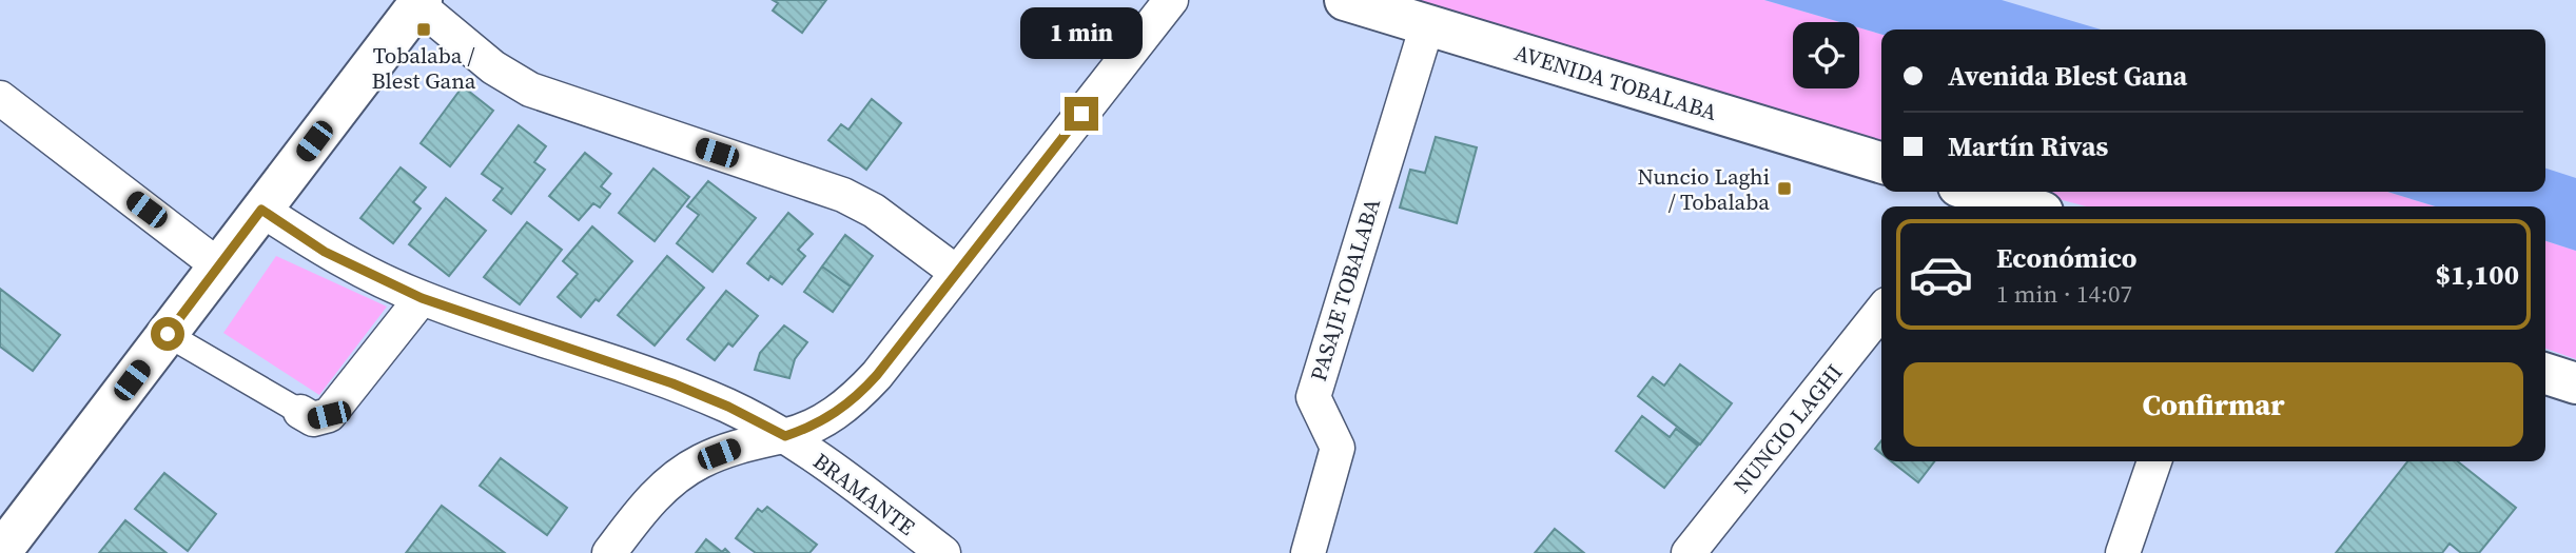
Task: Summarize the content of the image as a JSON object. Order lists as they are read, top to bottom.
{
  "streets": {
    "main road": ["AVENIDA TOBALABA"],
    "street": ["PASAJE TOBALABA", "NUNCIO LAGHI", "BRAMANTE"]
  },
  "crossings": [
    ["AVENIDA TOBALABA", "PASAJE TOBALABA"]
  ],
  "places": {
    "transit": ["Tobalaba / Blest Gana", "Nuncio Laghi / Tobalaba"]
  },
  "page": {
    "bubble": "1 min",
    "banner": ["Avenida Blest Gana", "Martín Rivas"],
    "list": [
      {
        "name": "Económico",
        "note": "1 min · 14:07",
        "value": "$1,100"
      }
    ],
    "buttons": "Confirmar"
  }
}
